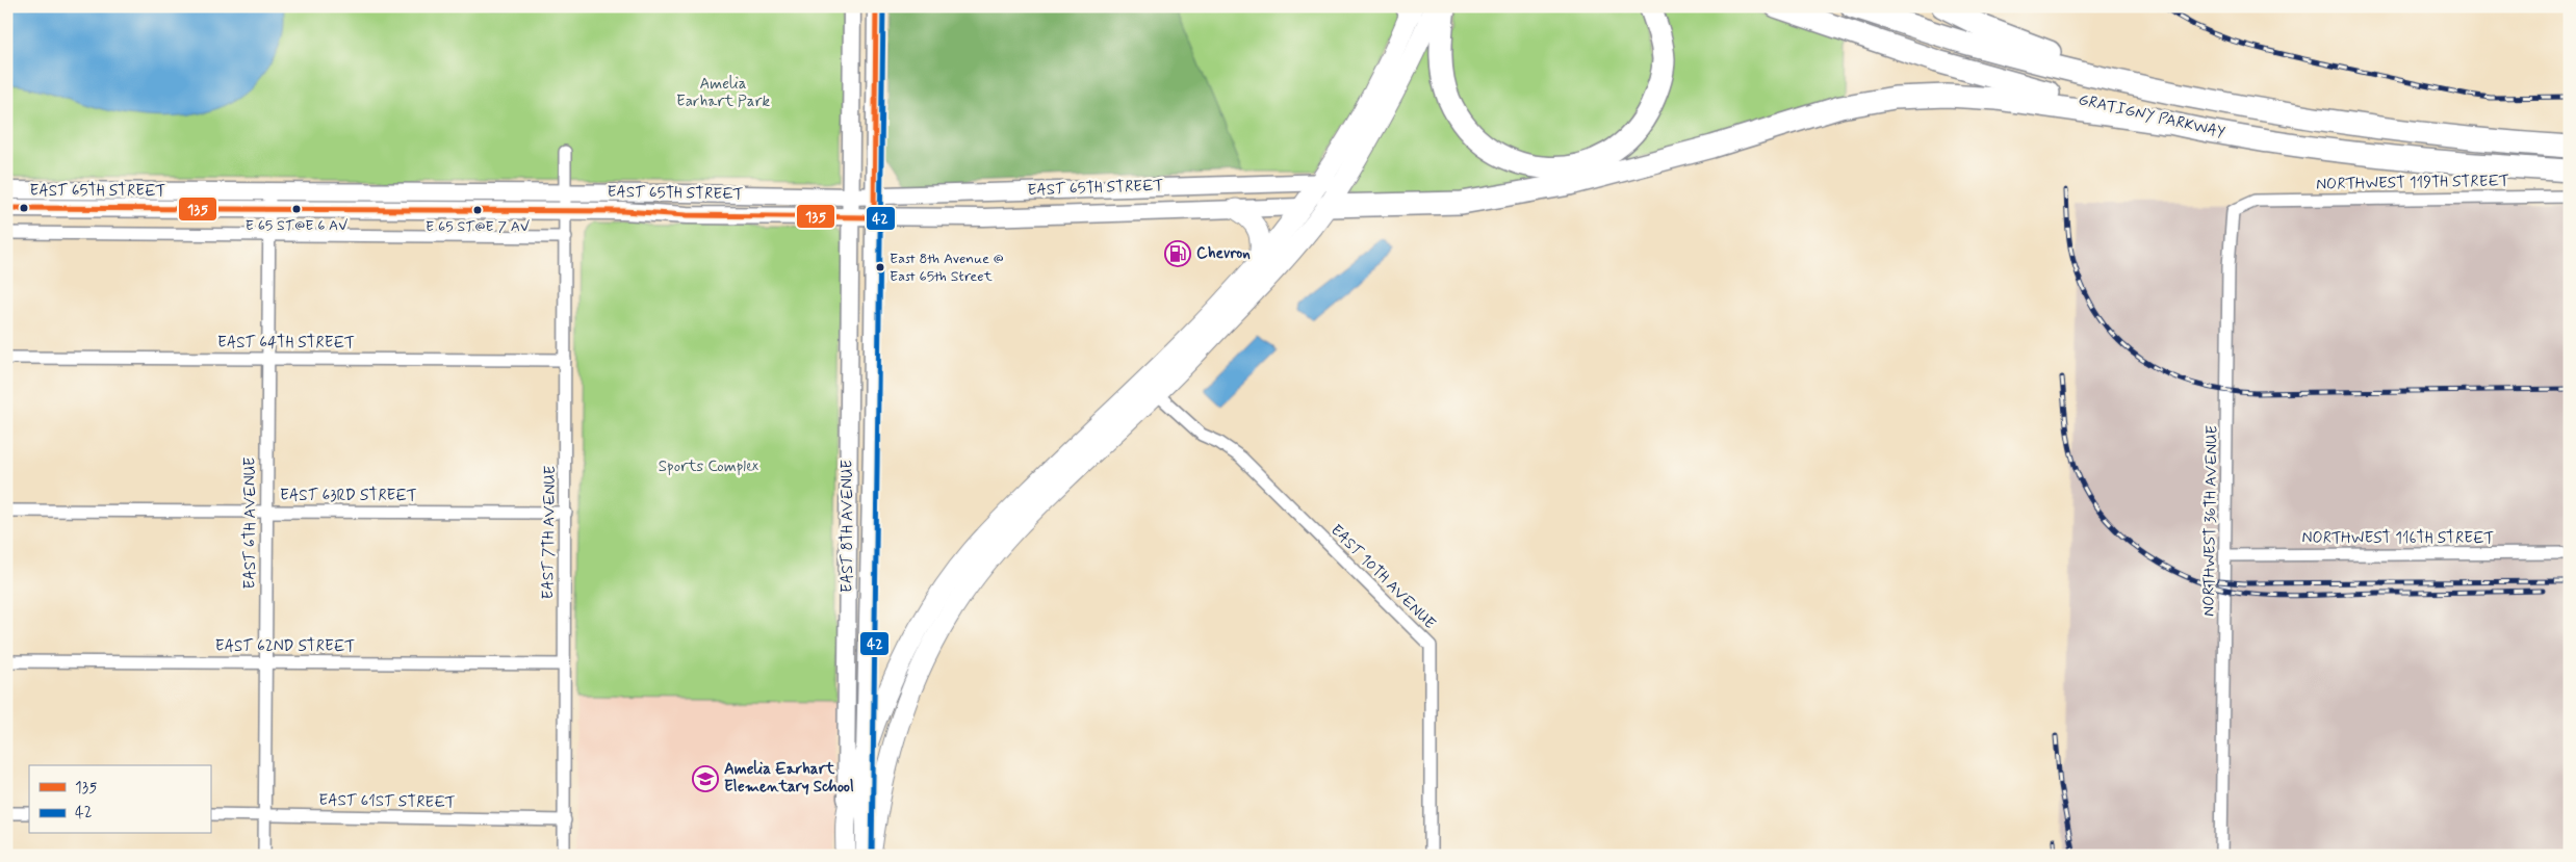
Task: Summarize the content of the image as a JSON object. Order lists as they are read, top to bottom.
{
  "streets": {
    "highway": ["GRATIGNY PARKWAY"],
    "main road": ["EAST 65TH STREET", "EAST 8TH AVENUE"],
    "street": [
      "NORTHWEST 119TH STREET",
      "EAST 64TH STREET",
      "EAST 63RD STREET",
      "NORTHWEST 36TH AVENUE",
      "EAST 6TH AVENUE",
      "EAST 7TH AVENUE",
      "NORTHWEST 116TH STREET",
      "EAST 10TH AVENUE",
      "EAST 62ND STREET",
      "EAST 61ST STREET"
    ]
  },
  "crossings": [
    ["NORTHWEST 119TH STREET", "NORTHWEST 36TH AVENUE"],
    ["EAST 65TH STREET", "EAST 6TH AVENUE"],
    ["EAST 65TH STREET", "EAST 8TH AVENUE"],
    ["EAST 65TH STREET", "EAST 7TH AVENUE"],
    ["EAST 64TH STREET", "EAST 6TH AVENUE"],
    ["EAST 64TH STREET", "EAST 7TH AVENUE"],
    ["EAST 63RD STREET", "EAST 6TH AVENUE"],
    ["EAST 63RD STREET", "EAST 7TH AVENUE"],
    ["NORTHWEST 36TH AVENUE", "NORTHWEST 116TH STREET"],
    ["EAST 6TH AVENUE", "EAST 62ND STREET"],
    ["EAST 6TH AVENUE", "EAST 61ST STREET"],
    ["EAST 7TH AVENUE", "EAST 62ND STREET"],
    ["EAST 7TH AVENUE", "EAST 61ST STREET"]
  ],
  "parks": ["Amelia Earhart Park", "Sports Complex"],
  "places": {
    "other": ["E 65 ST@E 6 AV", "E 65 ST@E 7 AV", "East 8th Avenue @ East 65th Street"],
    "fuel station": ["Chevron"],
    "school or university": ["Amelia Earhart Elementary School"]
  },
  "lines": ["transit line 135", "transit line 42"],
  "legend": ["135", "42"]
}
